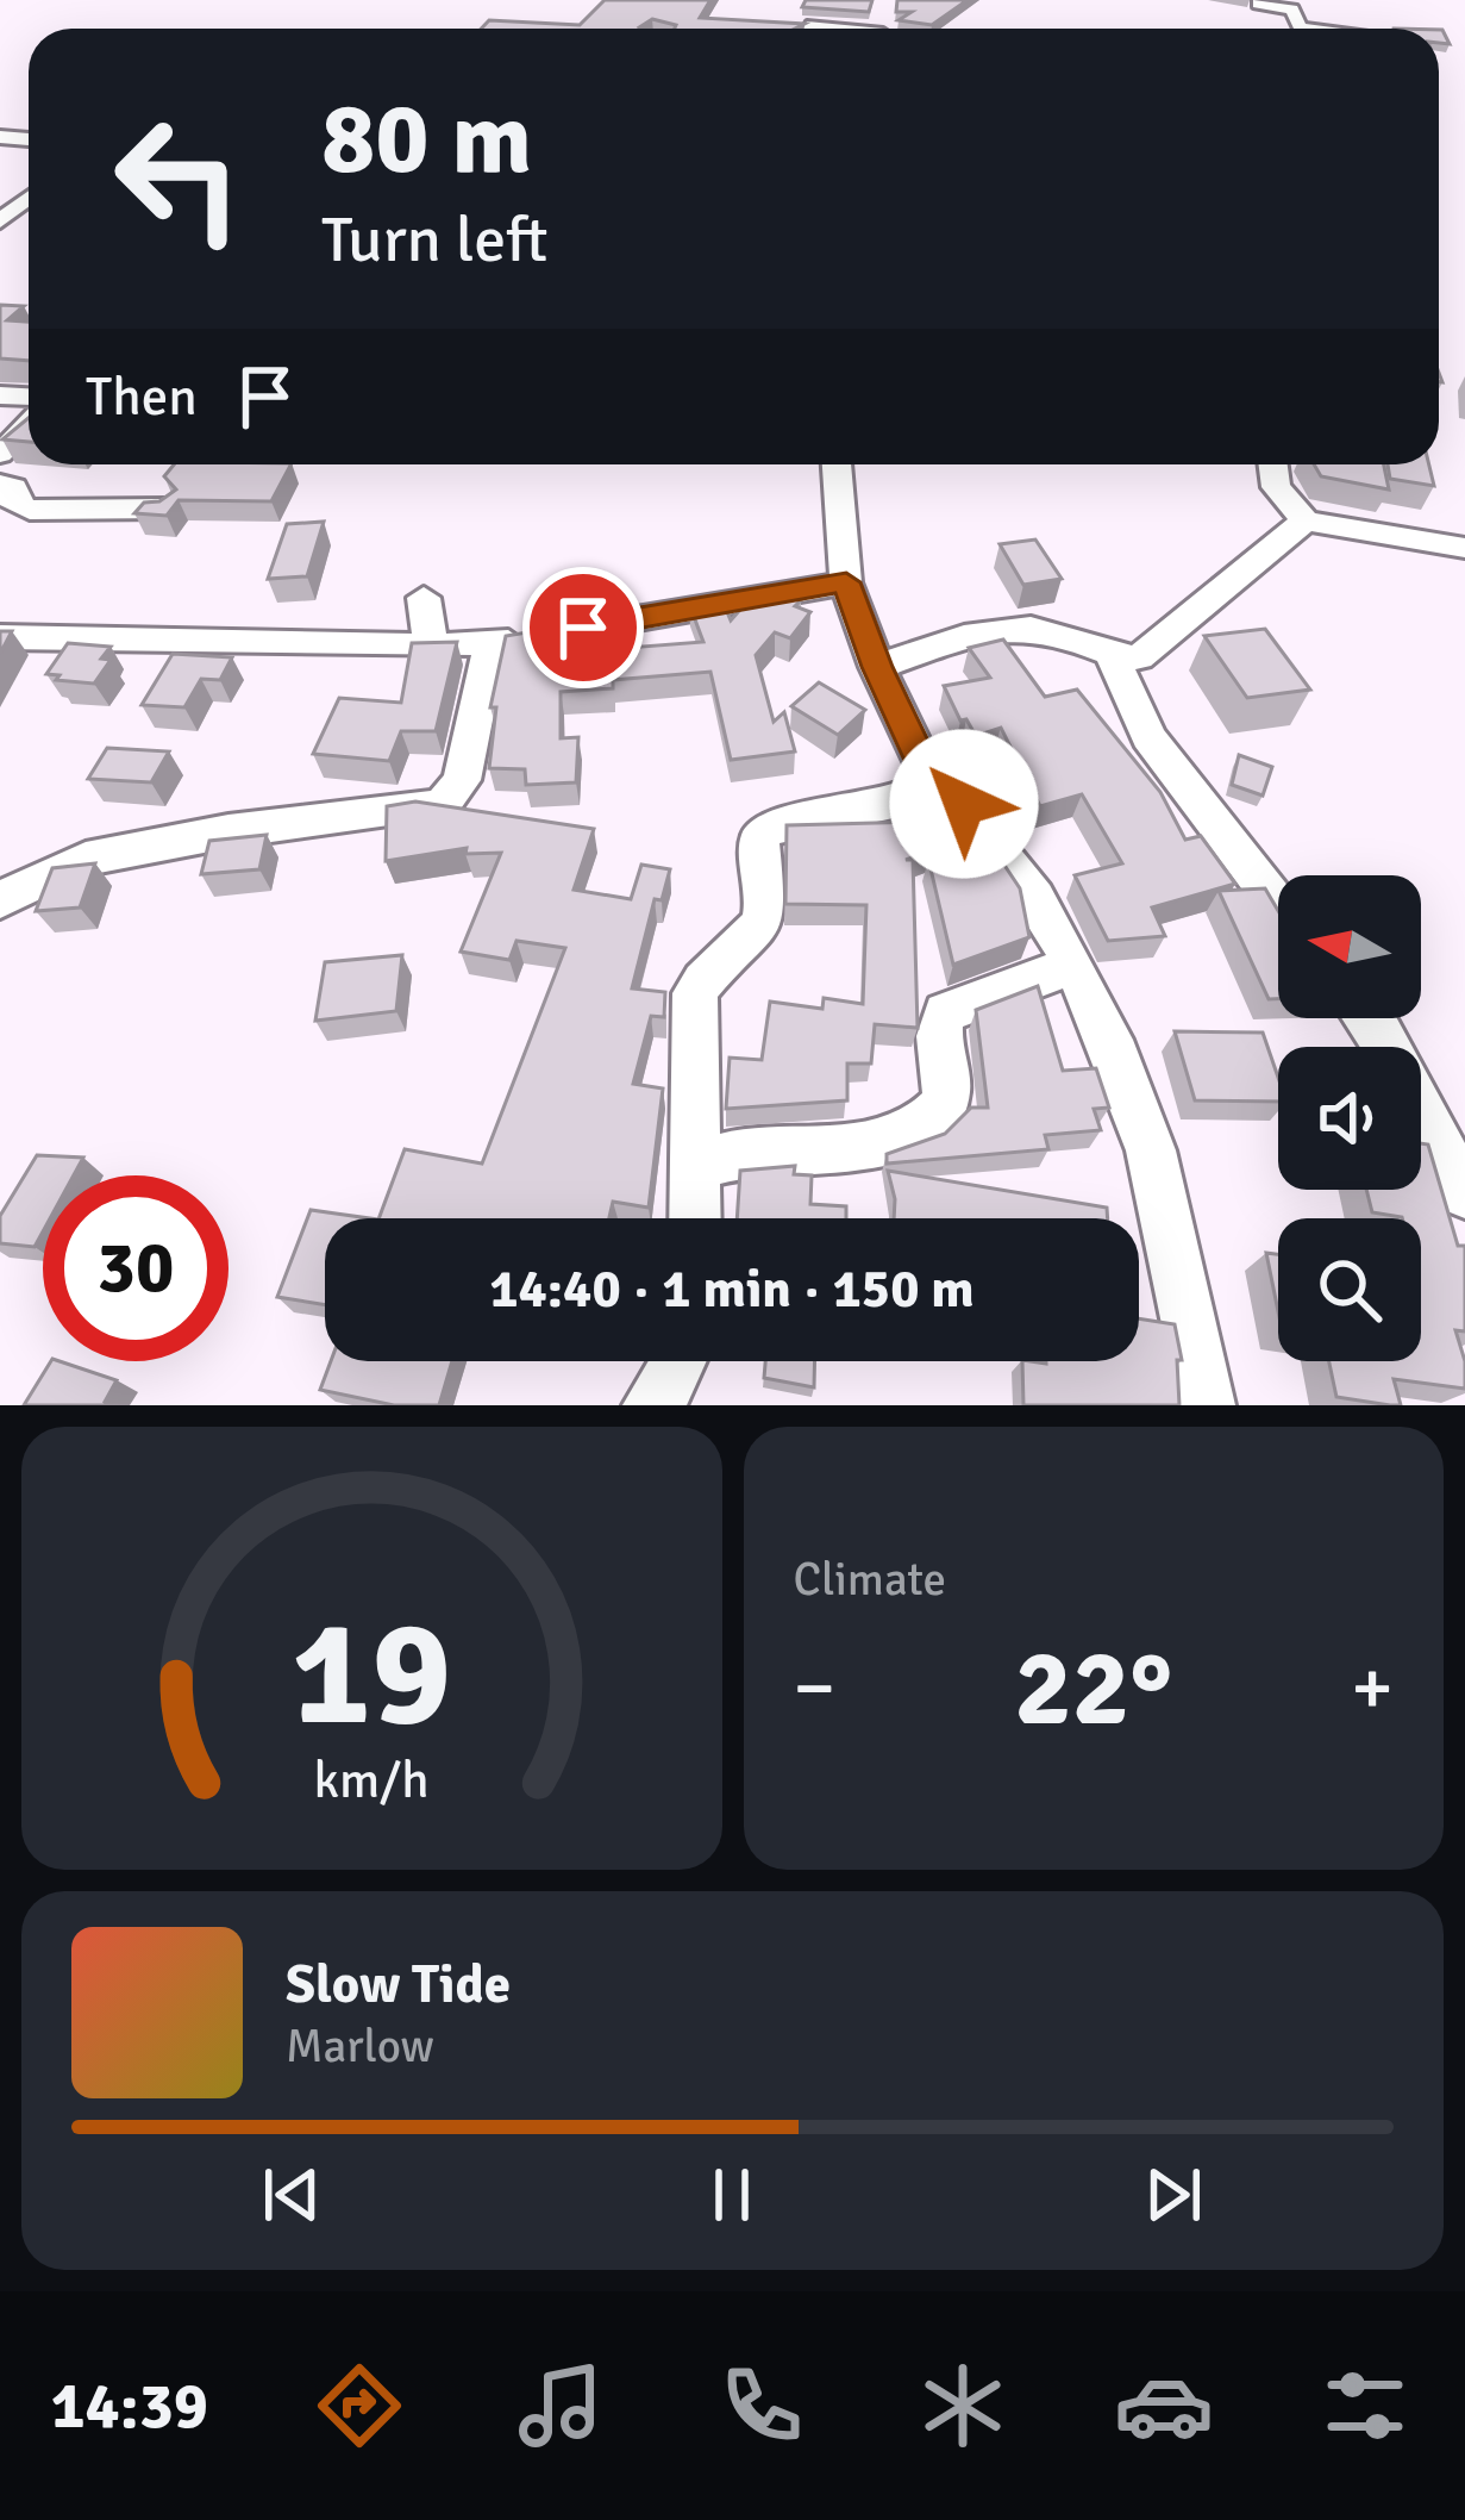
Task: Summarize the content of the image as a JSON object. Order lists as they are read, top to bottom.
{
  "north": "left",
  "page": {
    "turn": ["80 m", "Turn left"],
    "then": "Then",
    "limit": "30",
    "trip": "14:40 · 1 min · 150 m",
    "tile": "Climate",
    "heat": ["−", "22°", "+"],
    "song": ["Slow Tide", "Marlow"],
    "tabs": "14:39",
    "gauge": ["19", "km/h"]
  }
}
